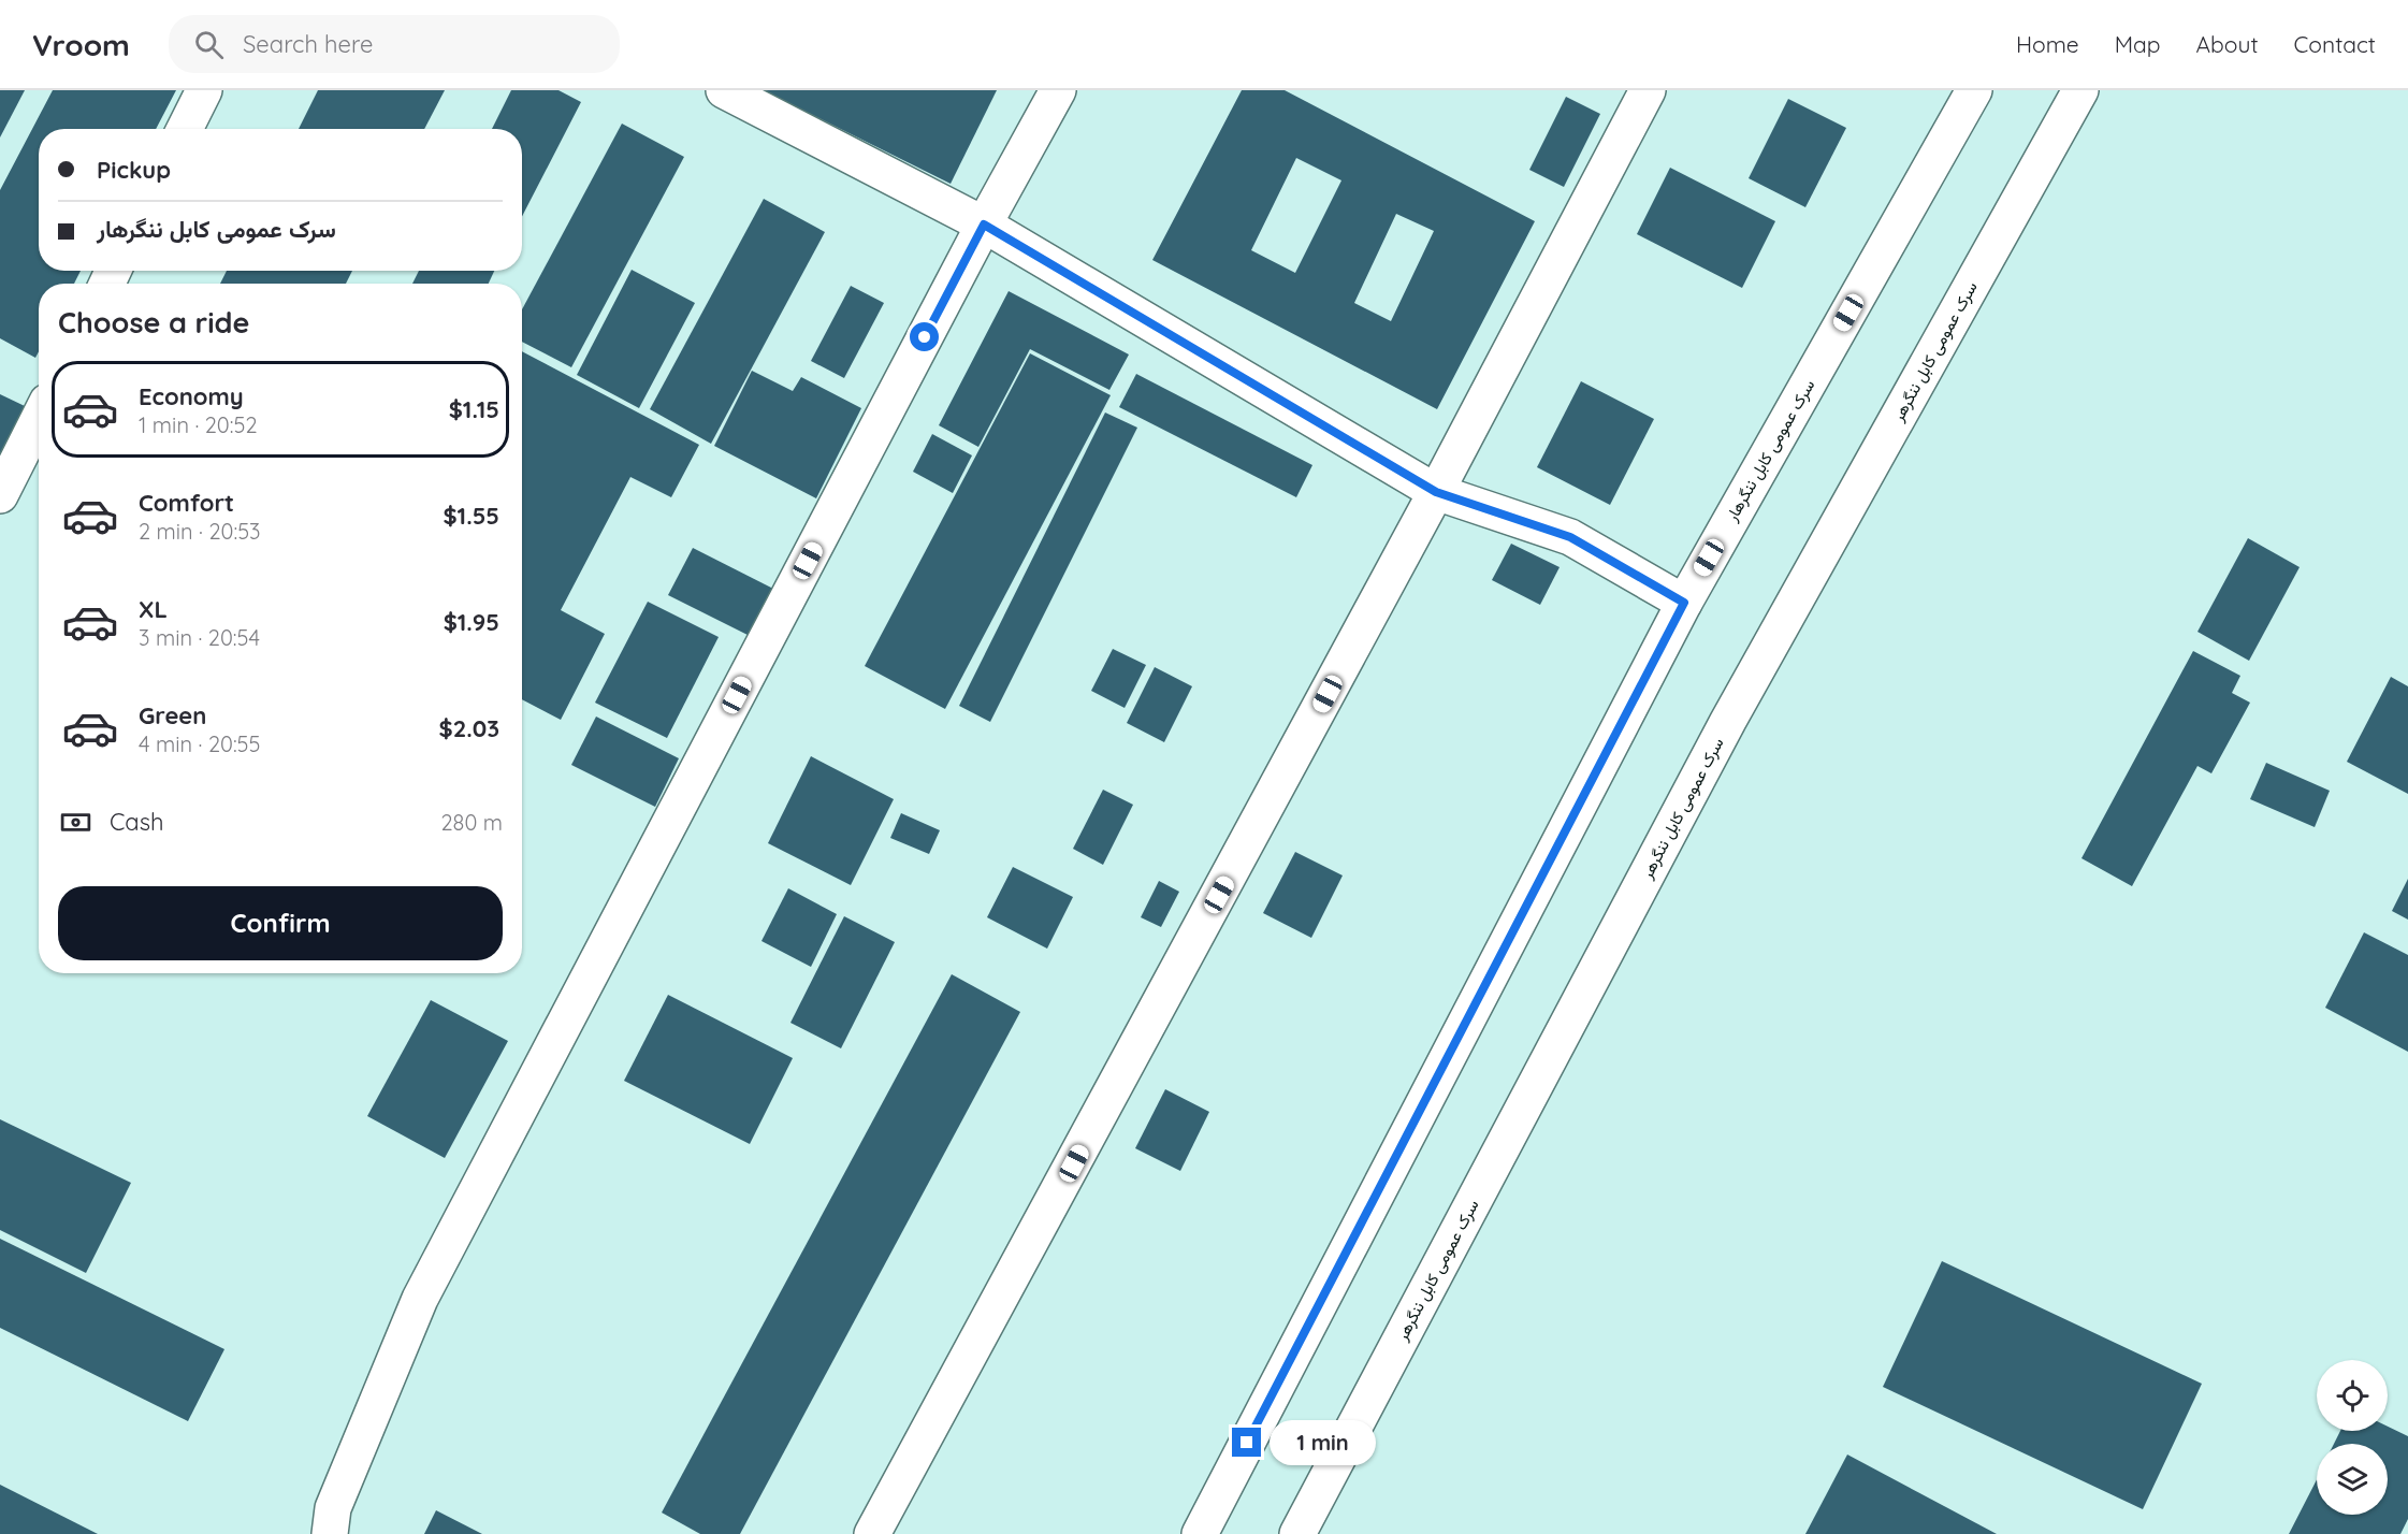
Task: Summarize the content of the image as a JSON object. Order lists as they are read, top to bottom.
{
  "streets": {
    "main road": ["سرک عمومی کابل ننگرهر", "سرک عمومی کابل ننگرهار"]
  },
  "page": {
    "header": "Vroom",
    "search": "Search here",
    "nav": [
      "Home",
      "Map",
      "About",
      "Contact"
    ],
    "banner": ["Pickup", "سرک عمومی کابل ننگرهار"],
    "heading": "Choose a ride",
    "list": [
      {
        "name": "Economy",
        "note": "1 min · 20:52",
        "value": "$1.15"
      },
      {
        "name": "Comfort",
        "note": "2 min · 20:53",
        "value": "$1.55"
      },
      {
        "name": "XL",
        "note": "3 min · 20:54",
        "value": "$1.95"
      },
      {
        "name": "Green",
        "note": "4 min · 20:55",
        "value": "$2.03"
      }
    ],
    "pay": ["Cash", "280 m"],
    "buttons": "Confirm",
    "bubble": "1 min"
  }
}
